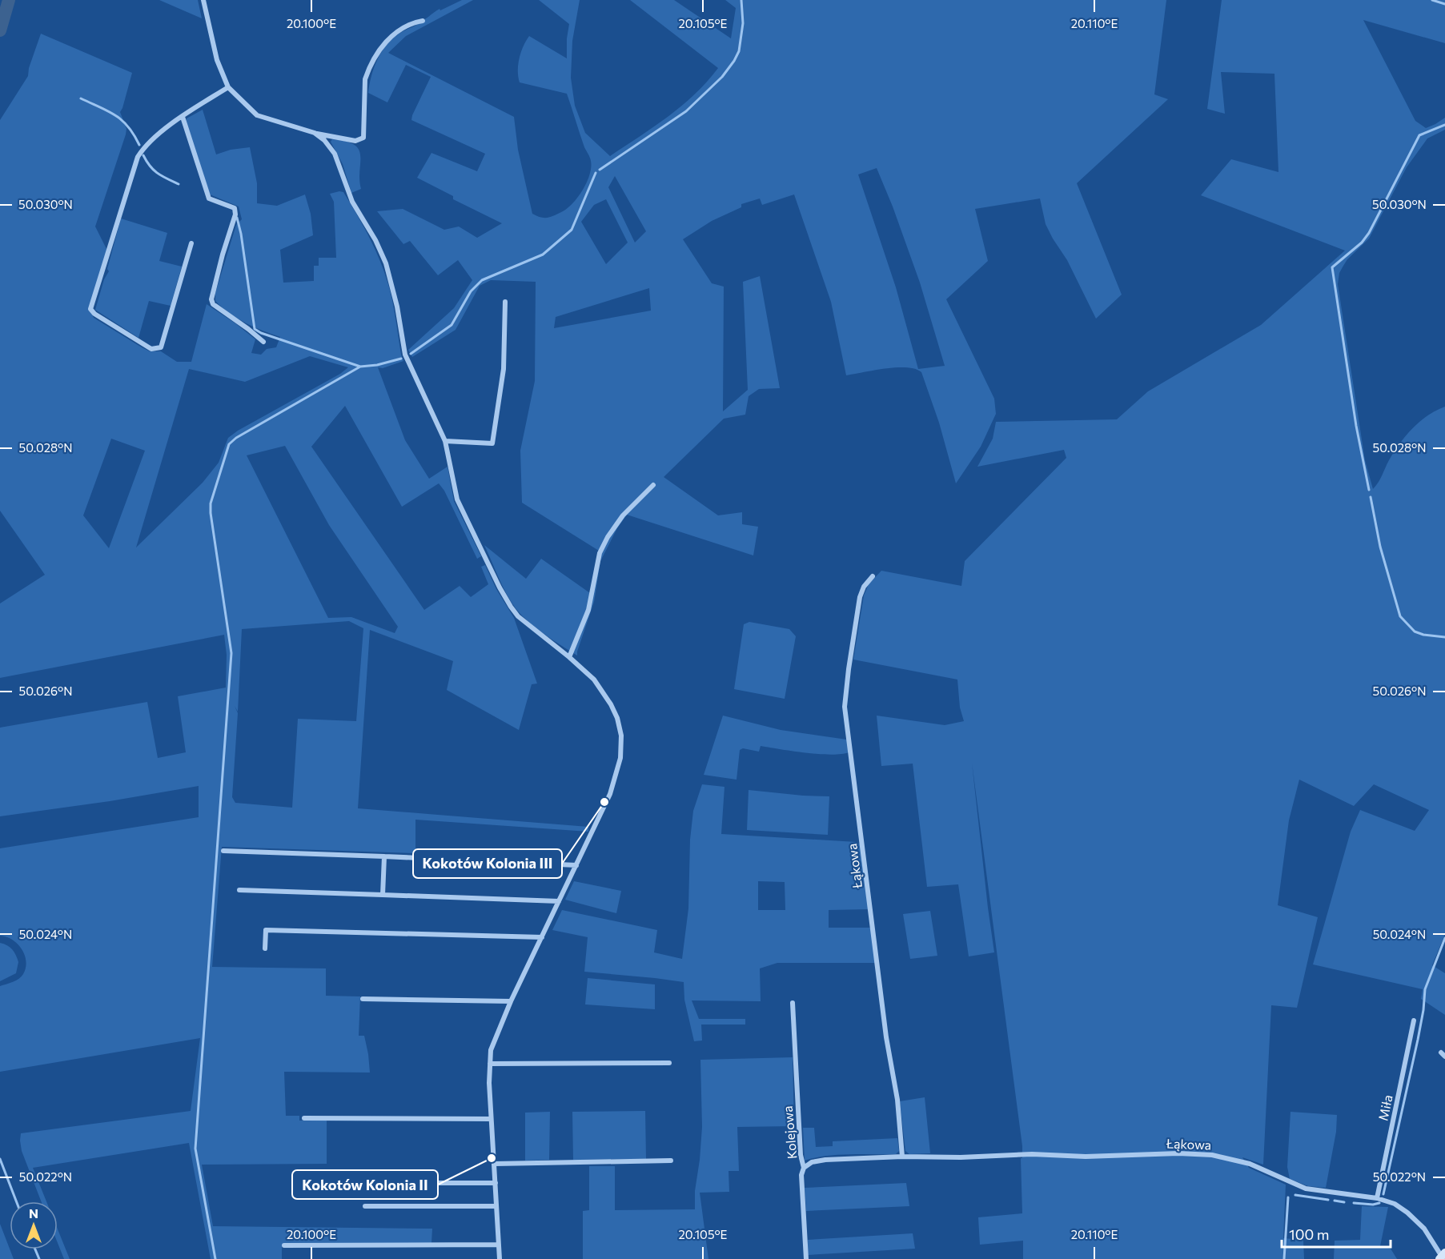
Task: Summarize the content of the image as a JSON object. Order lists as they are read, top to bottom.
{
  "streets": {
    "street": ["Łąkowa", "Miła", "Kolejowa"]
  },
  "crossings": [
    ["Łąkowa", "Miła"],
    ["Łąkowa", "Kolejowa"]
  ],
  "places": ["Kokotów Kolonia III", "Kokotów Kolonia II"],
  "scale_bar": "100 m",
  "north": "top",
  "coordinates": [
    "20.100°E",
    "20.105°E",
    "20.110°E",
    "50.030°N",
    "50.028°N",
    "50.026°N",
    "50.024°N",
    "50.022°N"
  ]
}
